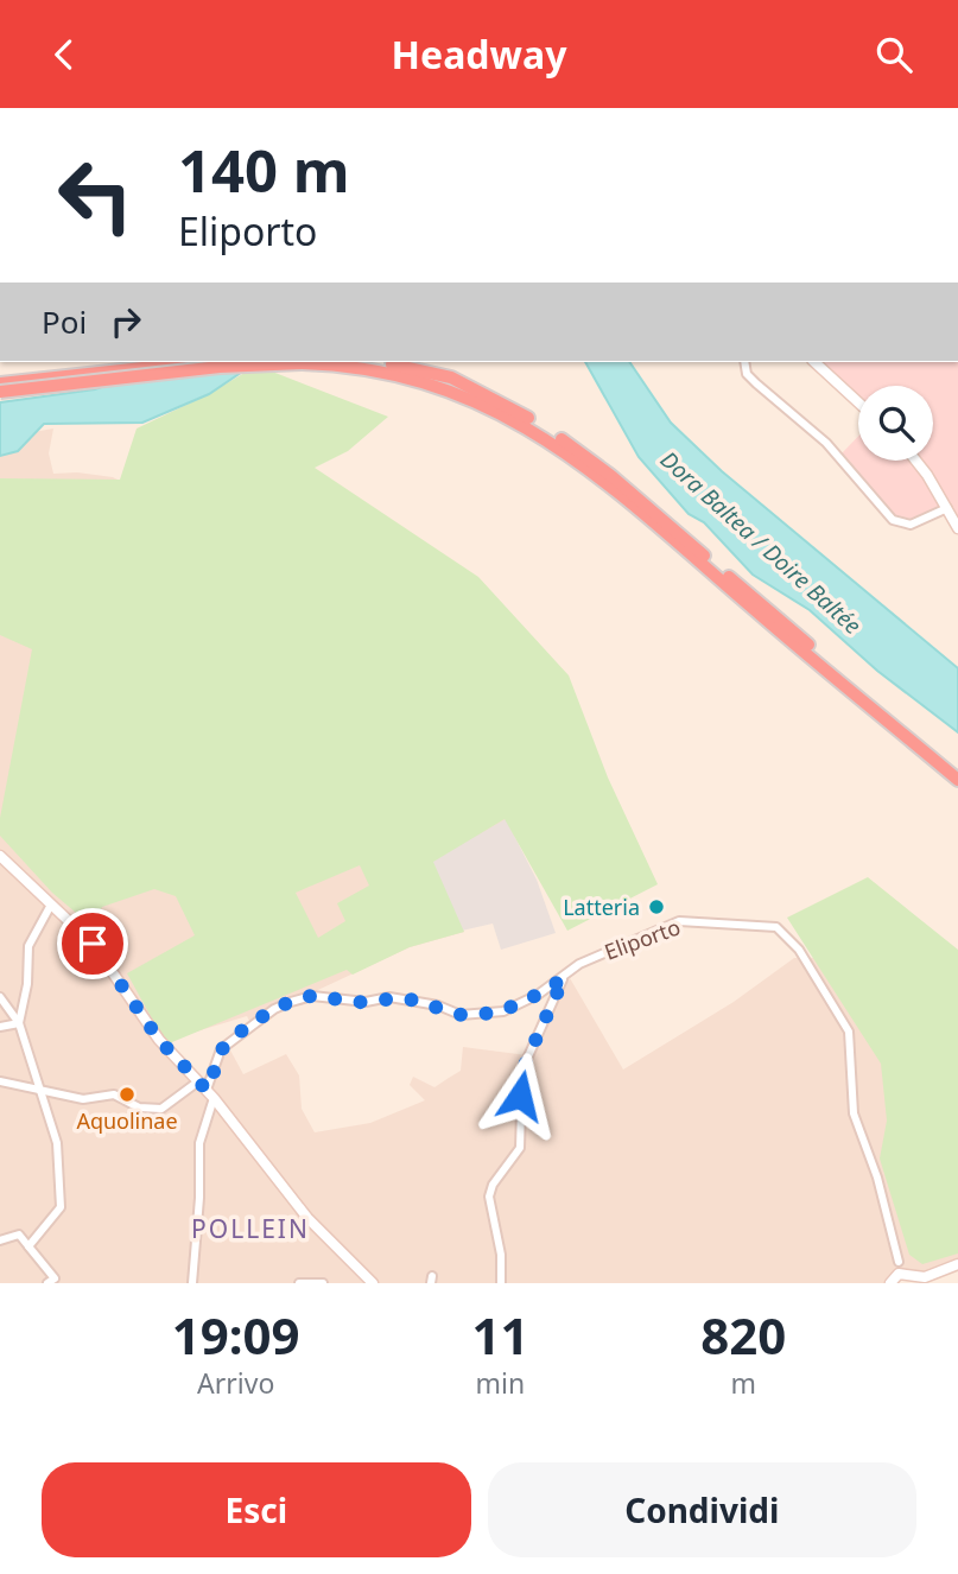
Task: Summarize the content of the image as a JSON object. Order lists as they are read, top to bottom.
{
  "streets": {
    "street": ["Eliporto"]
  },
  "districts": ["POLLEIN"],
  "water": ["Dora Baltea / Doire Baltée"],
  "places": ["Latteria", "Aquolinae"],
  "page": {
    "header": "Headway",
    "turn": ["140 m", "Eliporto"],
    "then": "Poi",
    "eta": [
      "19:09",
      "Arrivo",
      "11",
      "min",
      "820",
      "m"
    ],
    "buttons": ["Esci", "Condividi"]
  }
}
